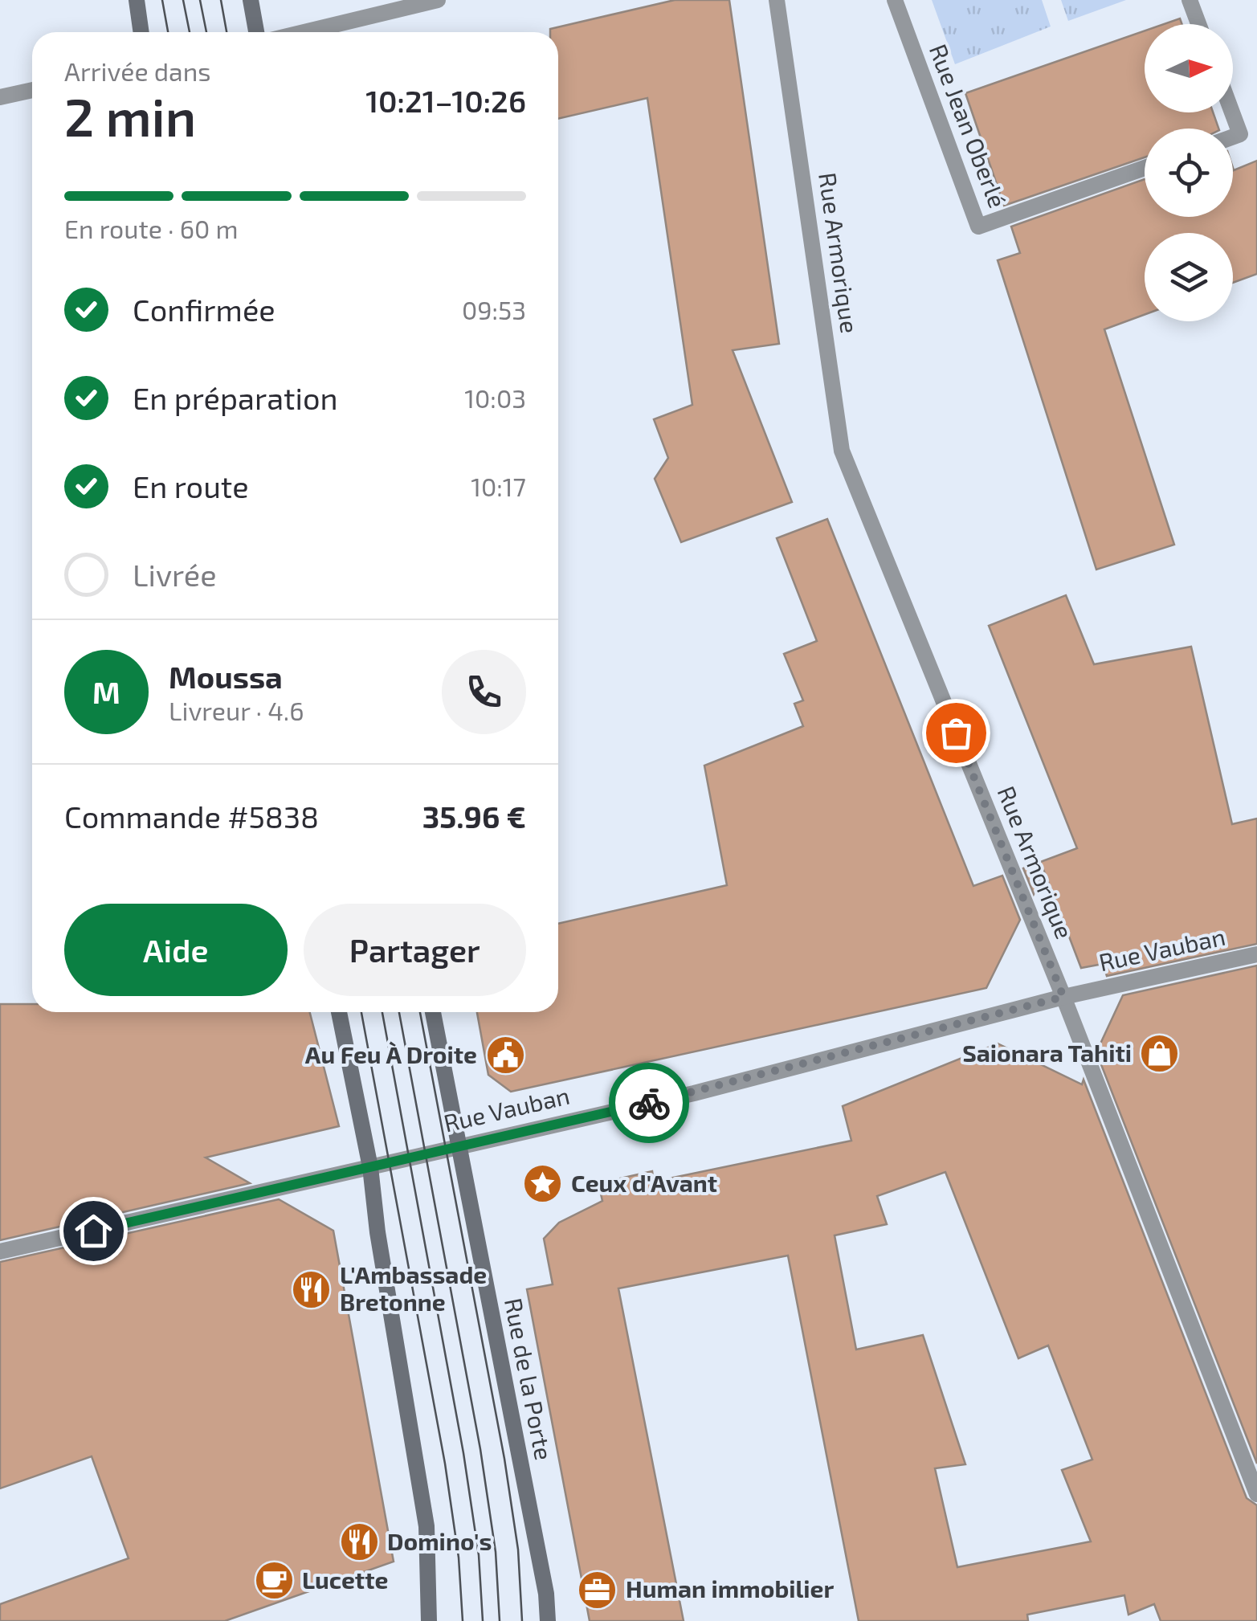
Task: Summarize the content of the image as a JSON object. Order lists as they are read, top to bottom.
{
  "streets": {
    "main road": ["Rue de la Porte"],
    "street": ["Rue Jean Oberlé", "Rue Armorique", "Rue Vauban"]
  },
  "crossings": [
    ["Rue Armorique", "Rue Vauban"],
    ["Rue Vauban", "Rue de la Porte"]
  ],
  "places": {
    "shop": ["Saionara Tahiti"],
    "public building": ["Au Feu À Droite"],
    "place": ["Ceux d'Avant"],
    "restaurant": ["L'Ambassade Bretonne", "Domino's"],
    "cafe": ["Lucette"],
    "office": ["Human immobilier"]
  },
  "north": "right",
  "page": {
    "heading": ["2 min", "Arrivée dans", "10:21–10:26"],
    "panel": [
      "Moussa",
      "Livreur · 4.6",
      "Commande #5838",
      "35.96 €"
    ],
    "bar": "En route · 60 m",
    "list": [
      ["Confirmée", "09:53"],
      ["En préparation", "10:03"],
      ["En route", "10:17"],
      "Livrée"
    ],
    "round": "M",
    "buttons": ["Aide", "Partager"]
  }
}
